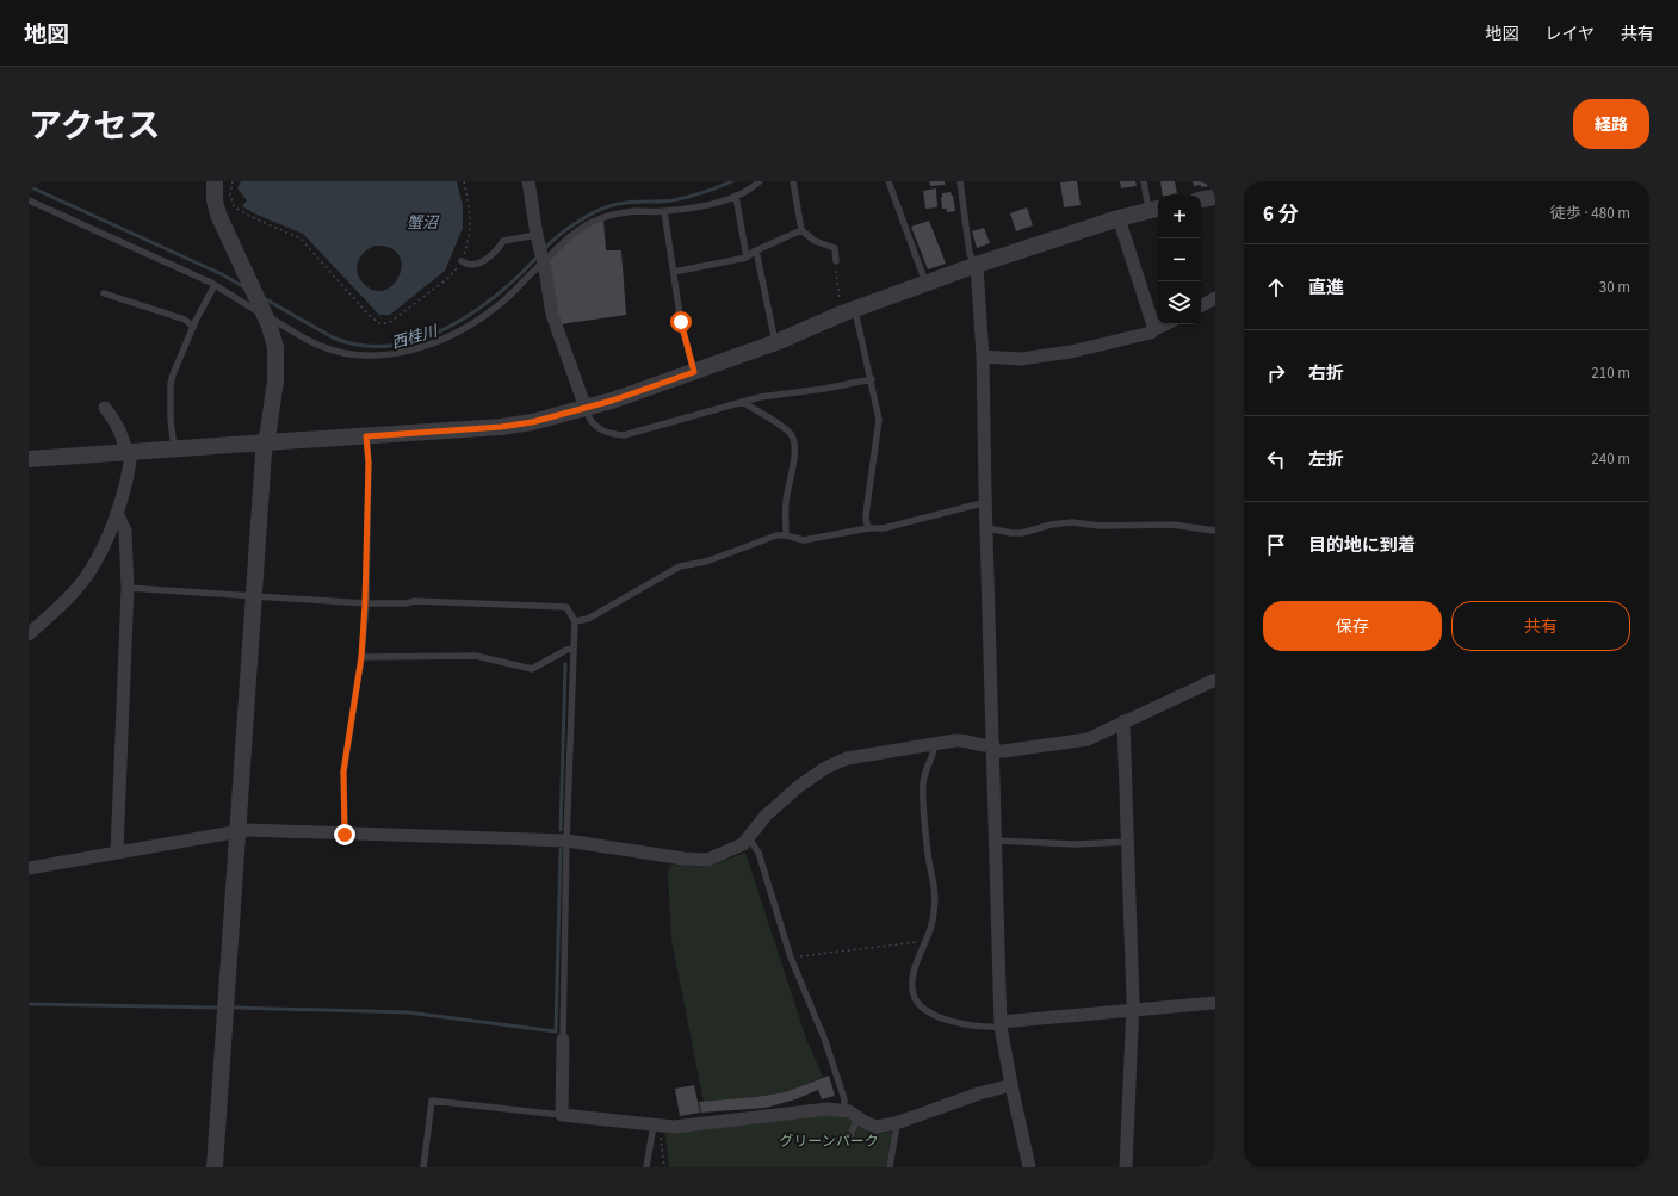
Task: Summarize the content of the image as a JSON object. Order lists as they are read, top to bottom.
{
  "water": ["蟹沼", "西桂川"],
  "parks": ["グリーンパーク"],
  "page": {
    "header": "地図",
    "nav": ["地図", "レイヤ", "共有"],
    "title": "アクセス",
    "buttons": [
      "経路",
      ["保存", "共有"]
    ],
    "heading": ["6 分", "徒歩 · 480 m"],
    "map_buttons": ["+", "−"],
    "list": [
      ["直進", "30 m"],
      ["右折", "210 m"],
      ["左折", "240 m"],
      "目的地に到着"
    ]
  }
}
